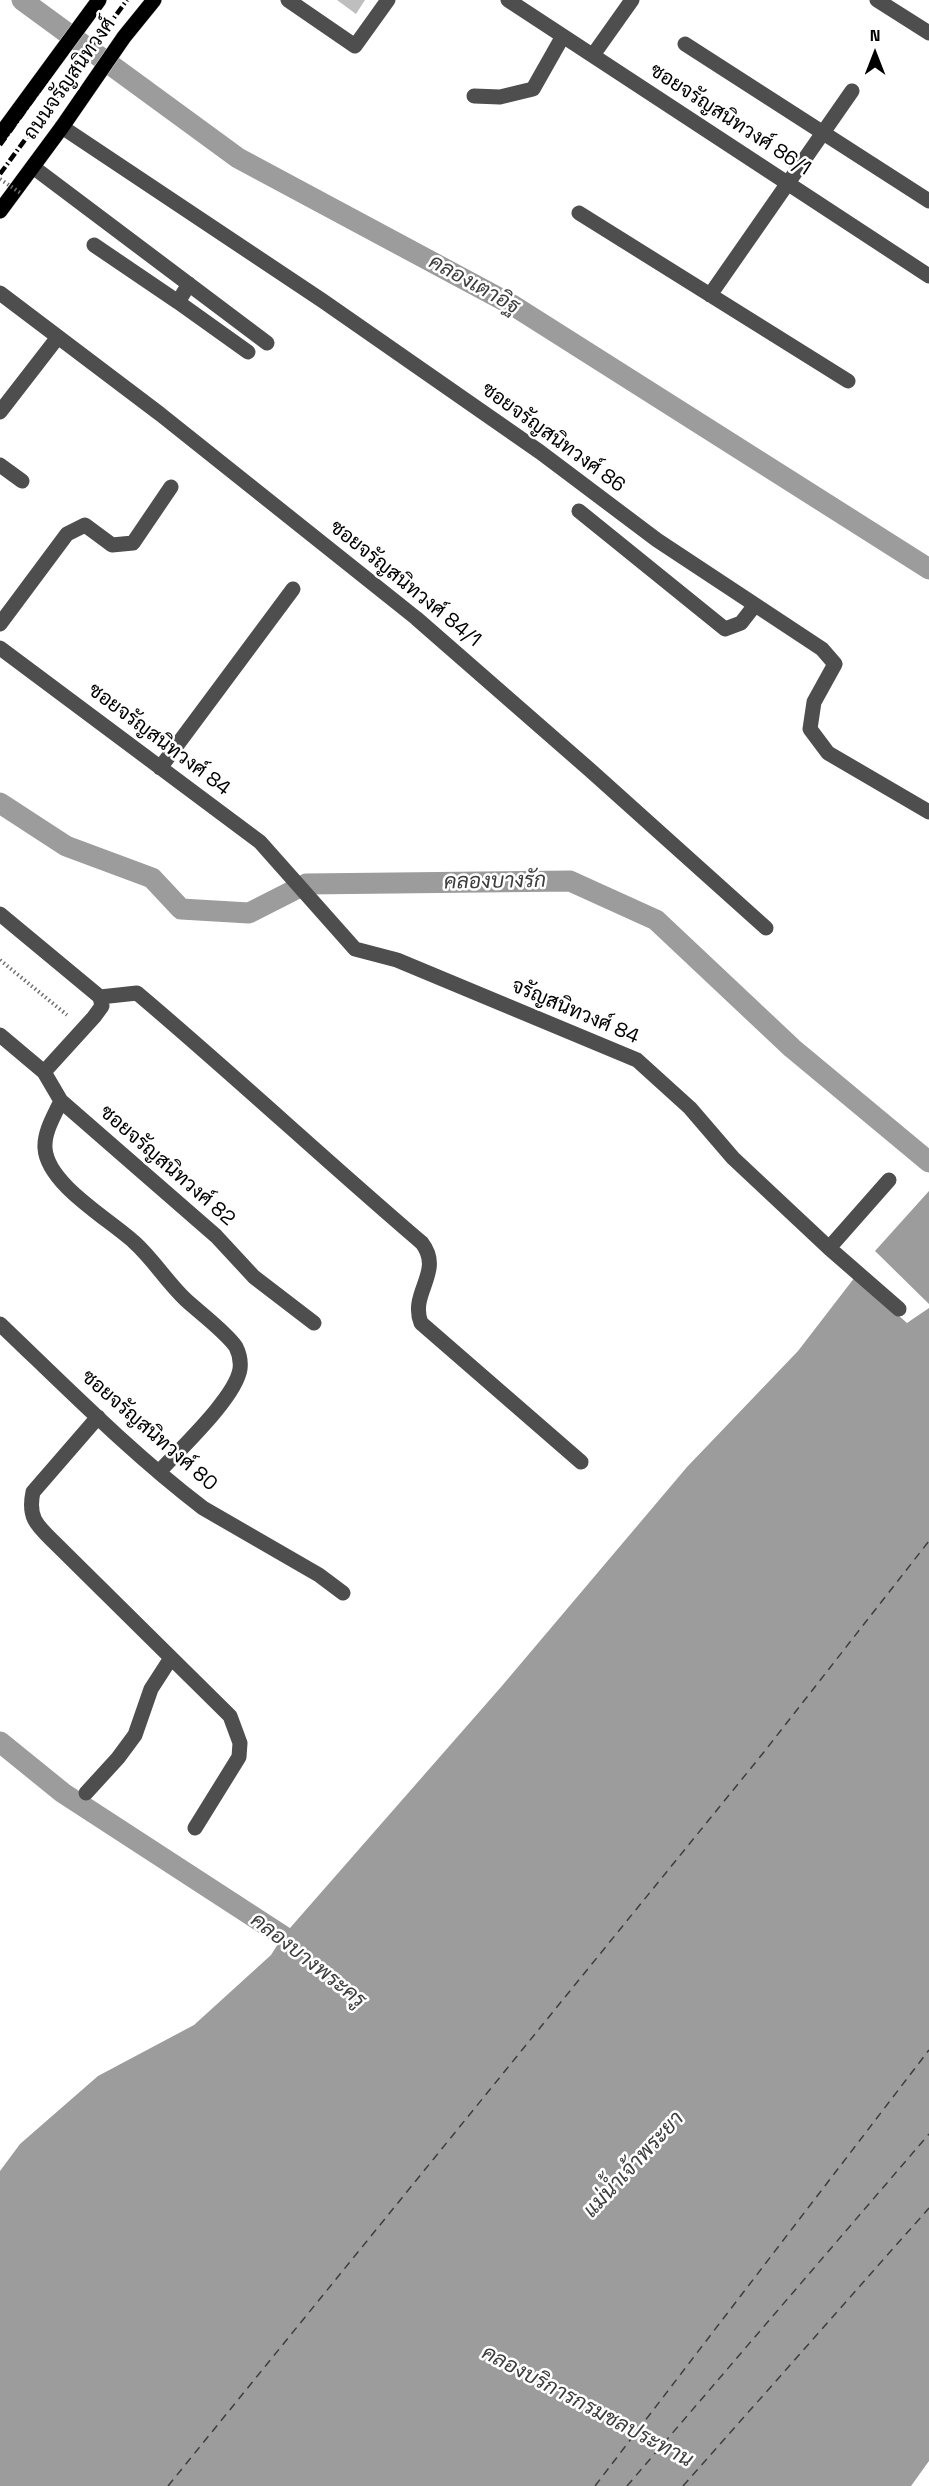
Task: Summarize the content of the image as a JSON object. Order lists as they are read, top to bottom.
{
  "streets": {
    "main road": ["ถนนจรัญสนิทวงศ์"],
    "street": [
      "ซอยจรัญสนิทวงศ์ 86/1",
      "ซอยจรัญสนิทวงศ์ 86",
      "ซอยจรัญสนิทวงศ์ 84/1",
      "ซอยจรัญสนิทวงศ์ 84",
      "จรัญสนิทวงศ์ 84",
      "ซอยจรัญสนิทวงศ์ 82",
      "ซอยจรัญสนิทวงศ์ 80"
    ]
  },
  "crossings": [
    ["ถนนจรัญสนิทวงศ์", "ซอยจรัญสนิทวงศ์ 86"],
    ["ซอยจรัญสนิทวงศ์ 84", "จรัญสนิทวงศ์ 84"]
  ],
  "water": [
    "คลองเตาอิฐ",
    "คลองบางรัก",
    "คลองบางพระครู",
    "แม่น้ำเจ้าพระยา",
    "คลองบริการกรมชลประทาน"
  ],
  "north": "top"
}
